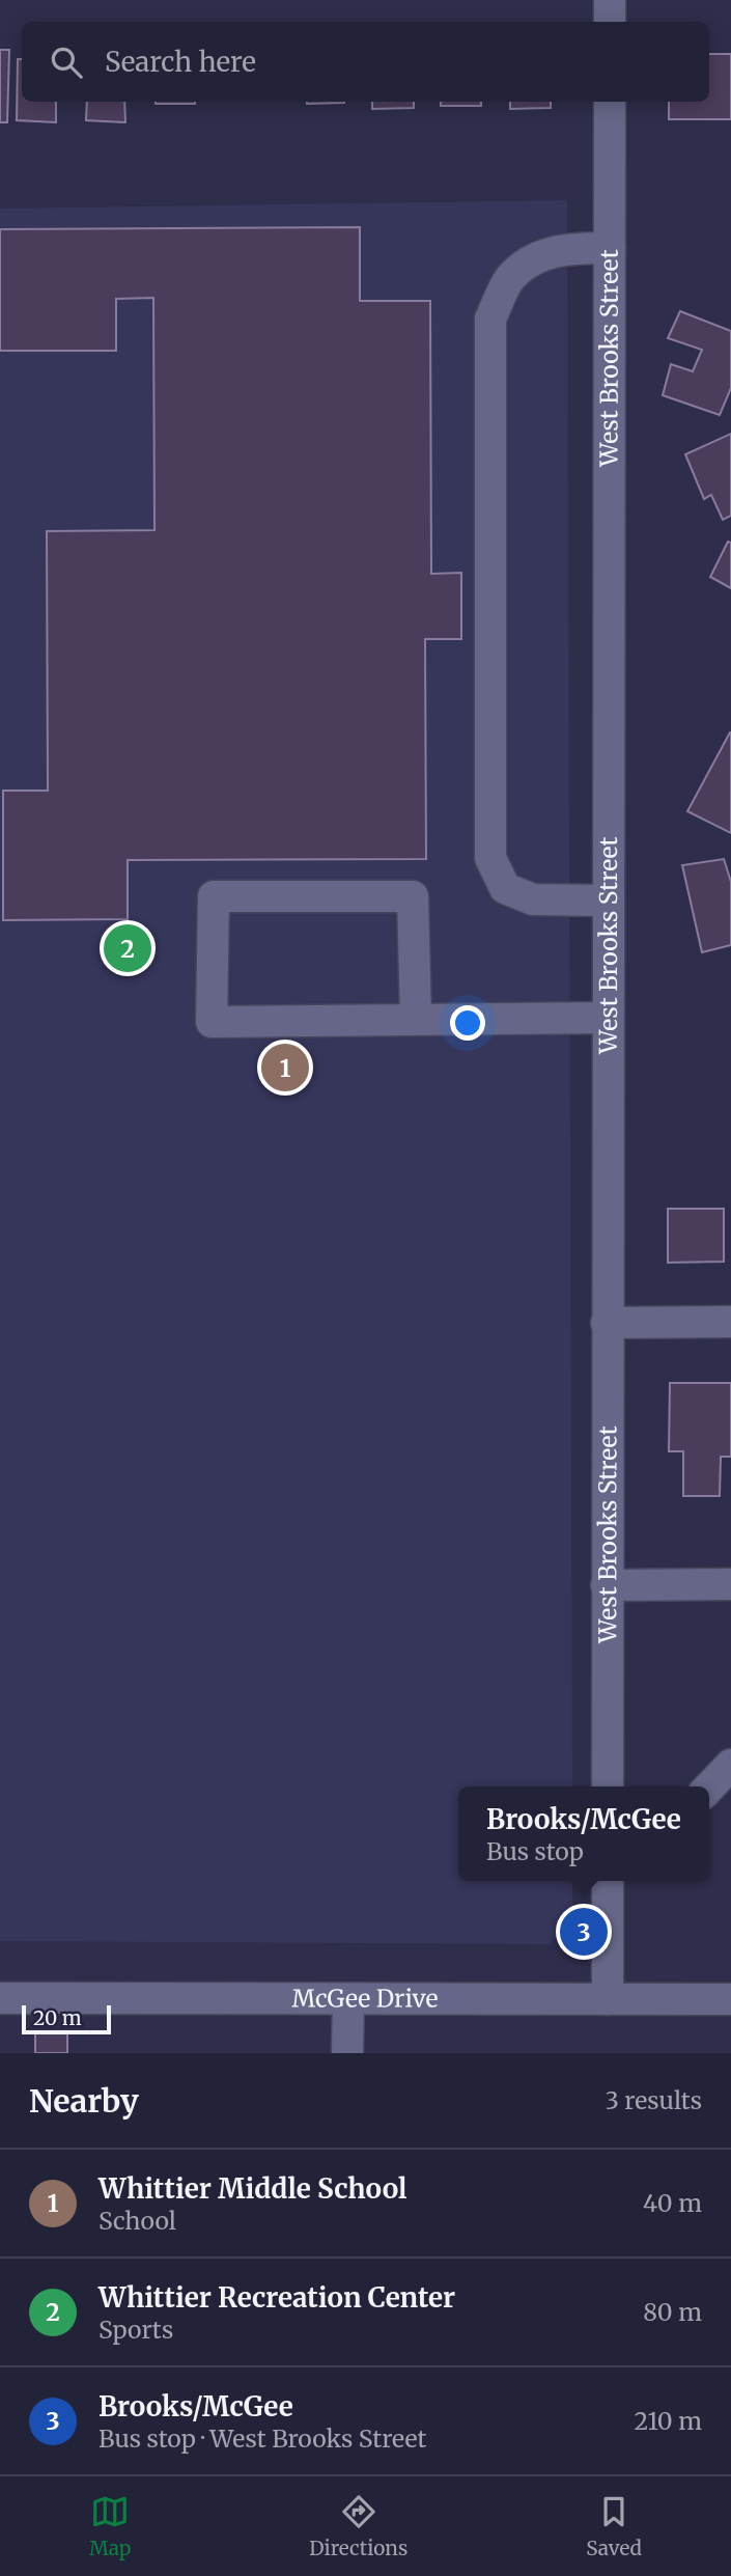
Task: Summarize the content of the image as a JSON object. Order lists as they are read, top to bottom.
{
  "streets": {
    "street": ["West Brooks Street", "McGee Drive"]
  },
  "scale_bar": "20 m",
  "page": {
    "search": "Search here",
    "pins": ["2", "1", "3"],
    "popup": ["Brooks/McGee", "Bus stop"],
    "scale": "20 m",
    "heading": ["Nearby", "3 results"],
    "list": [
      {
        "mark": "1",
        "name": "Whittier Middle School",
        "note": "School",
        "value": "40 m"
      },
      {
        "mark": "2",
        "name": "Whittier Recreation Center",
        "note": "Sports",
        "value": "80 m"
      },
      {
        "mark": "3",
        "name": "Brooks/McGee",
        "note": "Bus stop · West Brooks Street",
        "value": "210 m"
      }
    ],
    "nav": ["Map", "Directions", "Saved"]
  }
}
